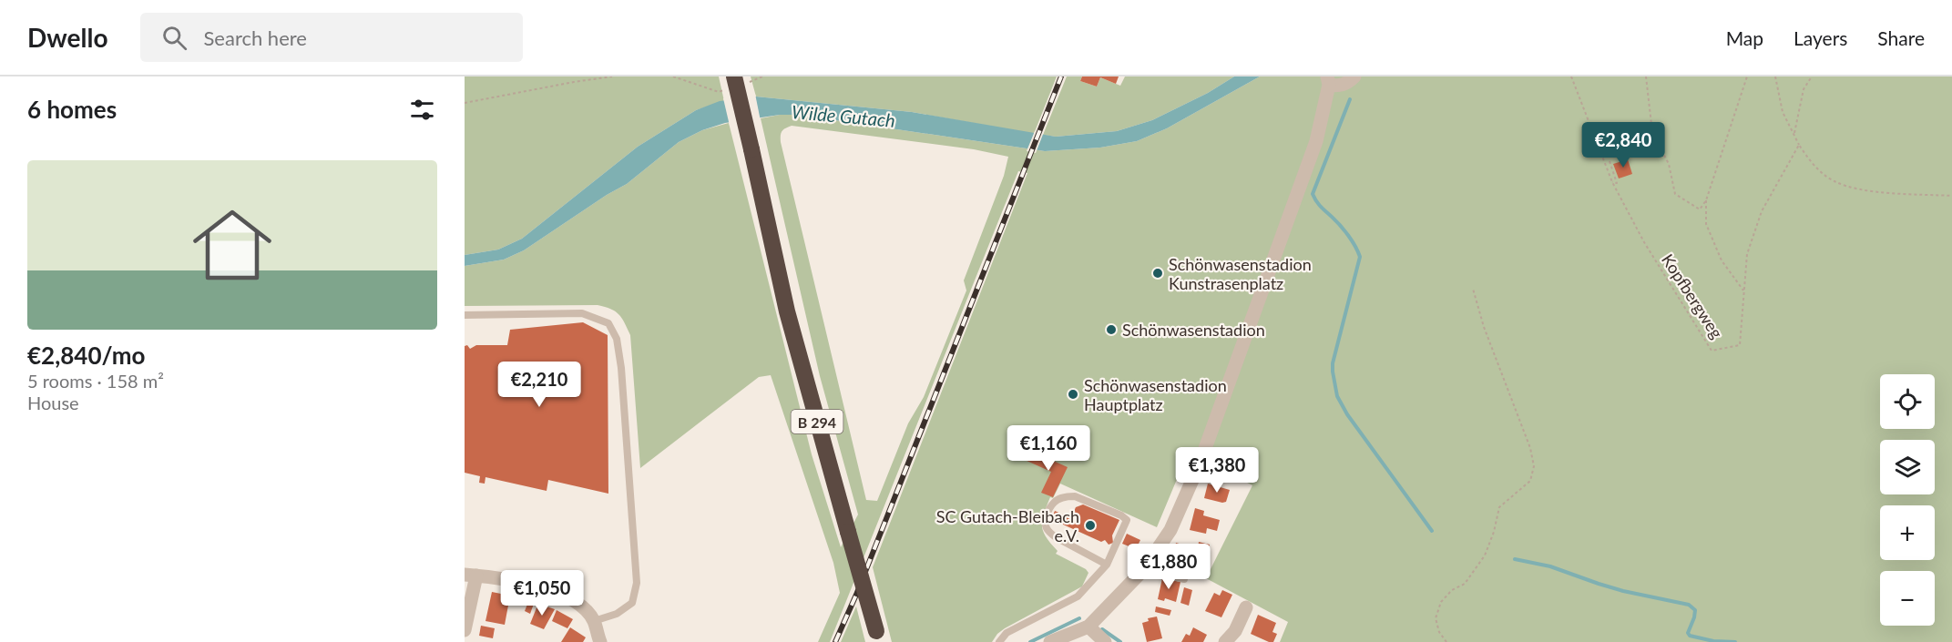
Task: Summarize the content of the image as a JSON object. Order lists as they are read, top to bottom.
{
  "streets": {
    "highway": ["B 294"],
    "path": ["Kopfbergweg"]
  },
  "water": ["Wilde Gutach"],
  "places": [
    "Schönwasenstadion Kunstrasenplatz",
    "Schönwasenstadion",
    "Schönwasenstadion Hauptplatz",
    "SC Gutach-Bleibach e.V."
  ],
  "page": {
    "header": "Dwello",
    "search": "Search here",
    "nav": ["Map", "Layers", "Share"],
    "heading": "6 homes",
    "price": [
      "€2,840",
      "€2,210",
      "€1,160",
      "€1,380",
      "€1,880",
      "€1,050"
    ],
    "list": [
      {
        "name": "€2,840/mo",
        "note": "5 rooms · 158 m² · House"
      }
    ],
    "map_buttons": ["+", "−"]
  }
}
